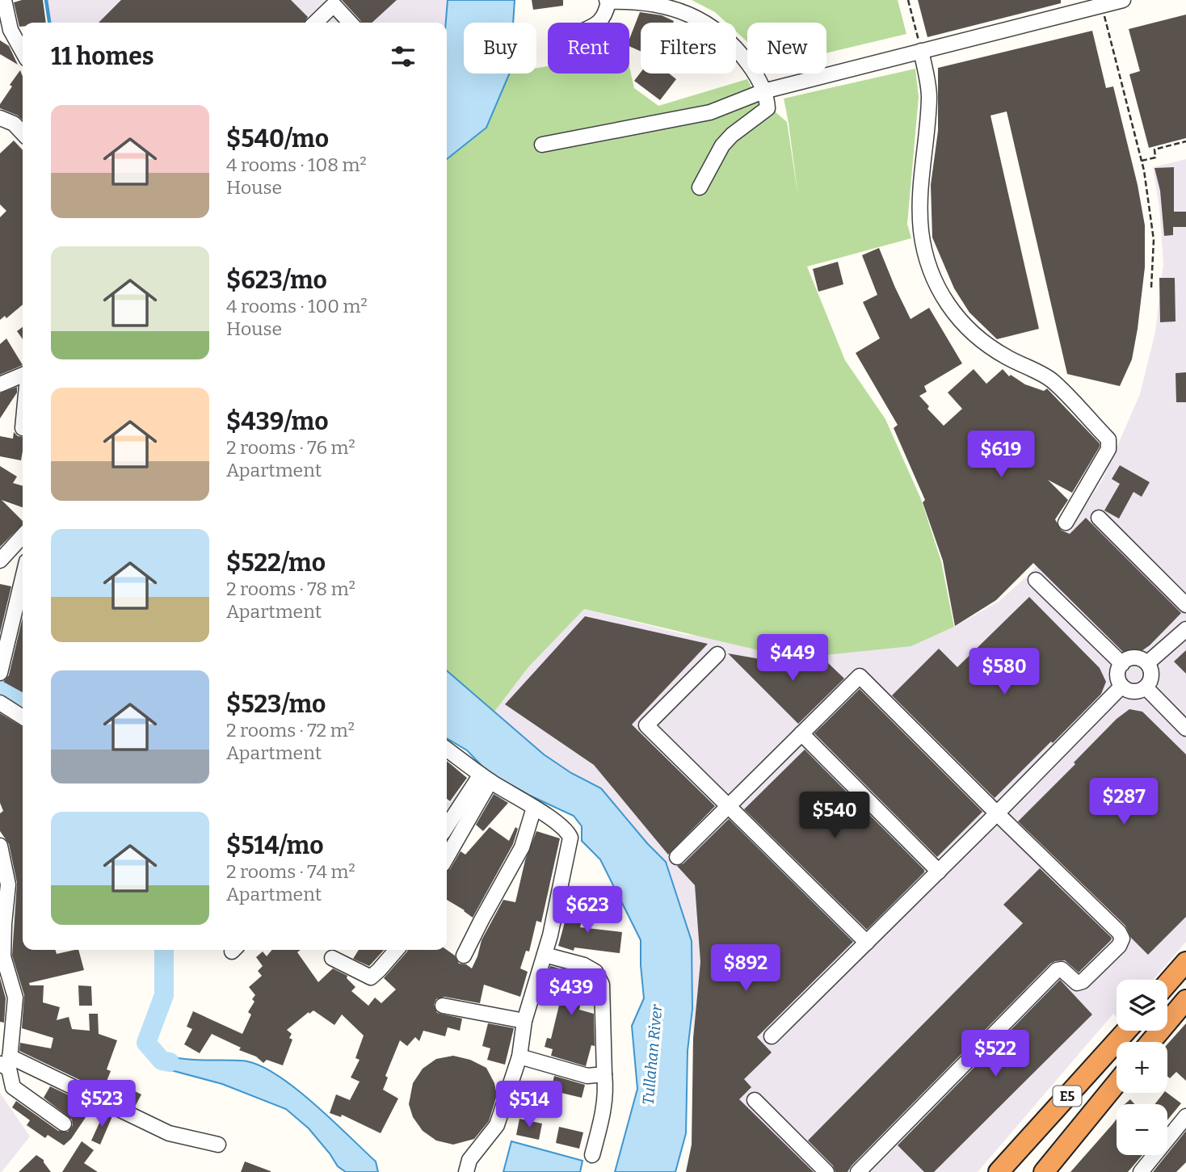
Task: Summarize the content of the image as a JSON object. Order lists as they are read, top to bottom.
{
  "streets": {
    "highway": ["E5"]
  },
  "water": ["Tullahan River"],
  "page": {
    "chip": [
      "Buy",
      "Rent",
      "Filters",
      "New"
    ],
    "heading": "11 homes",
    "list": [
      {
        "name": "$540/mo",
        "note": "4 rooms · 108 m² · House"
      },
      {
        "name": "$623/mo",
        "note": "4 rooms · 100 m² · House"
      },
      {
        "name": "$439/mo",
        "note": "2 rooms · 76 m² · Apartment"
      },
      {
        "name": "$522/mo",
        "note": "2 rooms · 78 m² · Apartment"
      },
      {
        "name": "$523/mo",
        "note": "2 rooms · 72 m² · Apartment"
      },
      {
        "name": "$514/mo",
        "note": "2 rooms · 74 m² · Apartment"
      }
    ],
    "price": [
      "$619",
      "$449",
      "$580",
      "$287",
      "$540",
      "$623",
      "$892",
      "$439",
      "$522",
      "$523",
      "$514"
    ],
    "map_buttons": ["+", "−"]
  }
}
